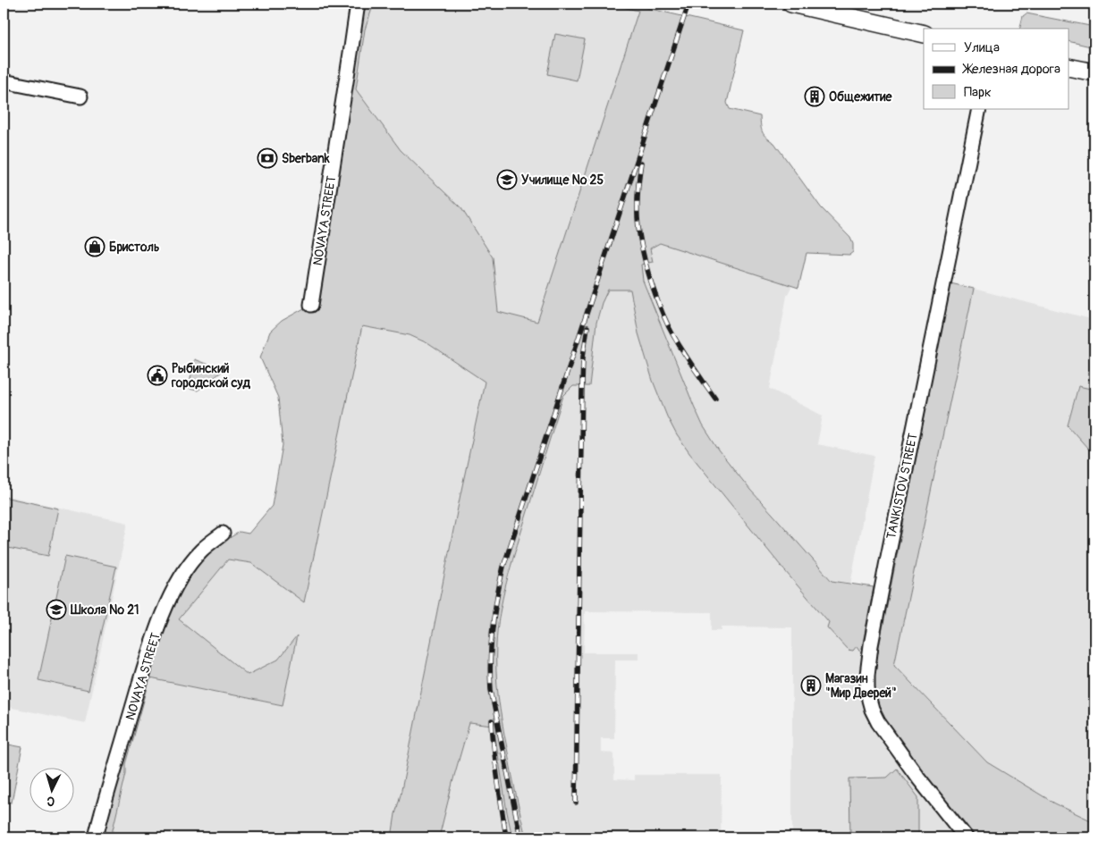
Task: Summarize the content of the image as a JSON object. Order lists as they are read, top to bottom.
{
  "streets": {
    "street": ["NOVAYA STREET", "TANKISTOV STREET"]
  },
  "places": {
    "building": ["Общежитие", "Магазин \"Мир Дверей\""],
    "bank": ["Sberbank"],
    "school or university": ["Училище № 25", "Школа № 21"],
    "shop": ["Бристоль"],
    "public building": ["Рыбинский городской суд"]
  },
  "legend": ["Улица", "Железная дорога", "Парк"],
  "north": "bottom"
}
